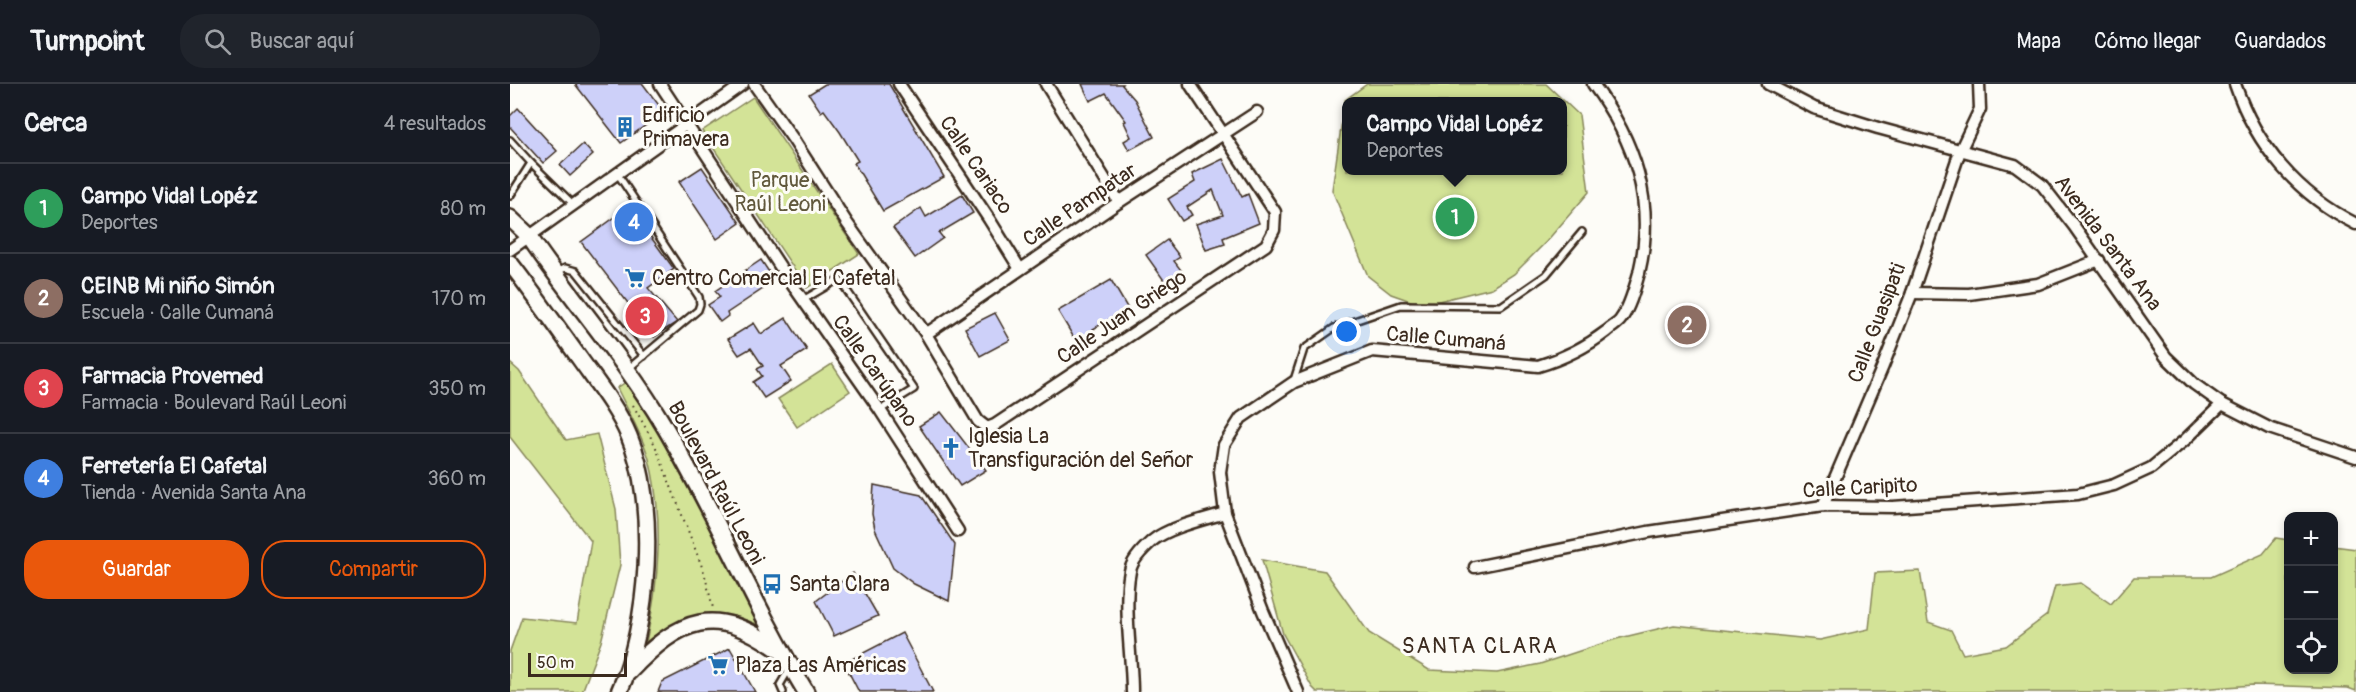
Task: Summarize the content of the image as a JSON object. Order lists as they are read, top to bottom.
{
  "streets": {
    "main road": ["Boulevard Raúl Leoni"],
    "street": [
      "Calle Cariaco",
      "Calle Pampatar",
      "Avenida Santa Ana",
      "Calle Juan Griego",
      "Calle Guasipati",
      "Calle Cumaná",
      "Calle Carúpano",
      "Calle Caripito"
    ]
  },
  "crossings": [
    ["Calle Cariaco", "Calle Pampatar"],
    ["Calle Pampatar", "Calle Juan Griego"],
    ["Avenida Santa Ana", "Calle Guasipati"],
    ["Avenida Santa Ana", "Calle Caripito"],
    ["Calle Guasipati", "Calle Caripito"]
  ],
  "districts": ["SANTA CLARA"],
  "parks": ["Parque Raúl Leoni"],
  "places": {
    "building": ["Edificio Primavera"],
    "supermarket": ["Centro Comercial El Cafetal", "Plaza Las Américas"],
    "church": ["Iglesia La Transfiguración del Señor"],
    "bus stop": ["Santa Clara"]
  },
  "scale_bar": "50 m",
  "page": {
    "header": "Turnpoint",
    "search": "Buscar aquí",
    "nav": ["Mapa", "Cómo llegar", "Guardados"],
    "heading": ["Cerca", "4 resultados"],
    "popup": ["Campo Vidal Lopéz", "Deportes"],
    "list": [
      {
        "mark": "1",
        "name": "Campo Vidal Lopéz",
        "note": "Deportes",
        "value": "80 m"
      },
      {
        "mark": "2",
        "name": "CEINB Mi niño Simón",
        "note": "Escuela · Calle Cumaná",
        "value": "170 m"
      },
      {
        "mark": "3",
        "name": "Farmacia Provemed",
        "note": "Farmacia · Boulevard Raúl Leoni",
        "value": "350 m"
      },
      {
        "mark": "4",
        "name": "Ferretería El Cafetal",
        "note": "Tienda · Avenida Santa Ana",
        "value": "360 m"
      }
    ],
    "pins": [
      "1",
      "4",
      "3",
      "2"
    ],
    "map_buttons": ["+", "−"],
    "buttons": ["Guardar", "Compartir"],
    "scale": "50 m"
  }
}
